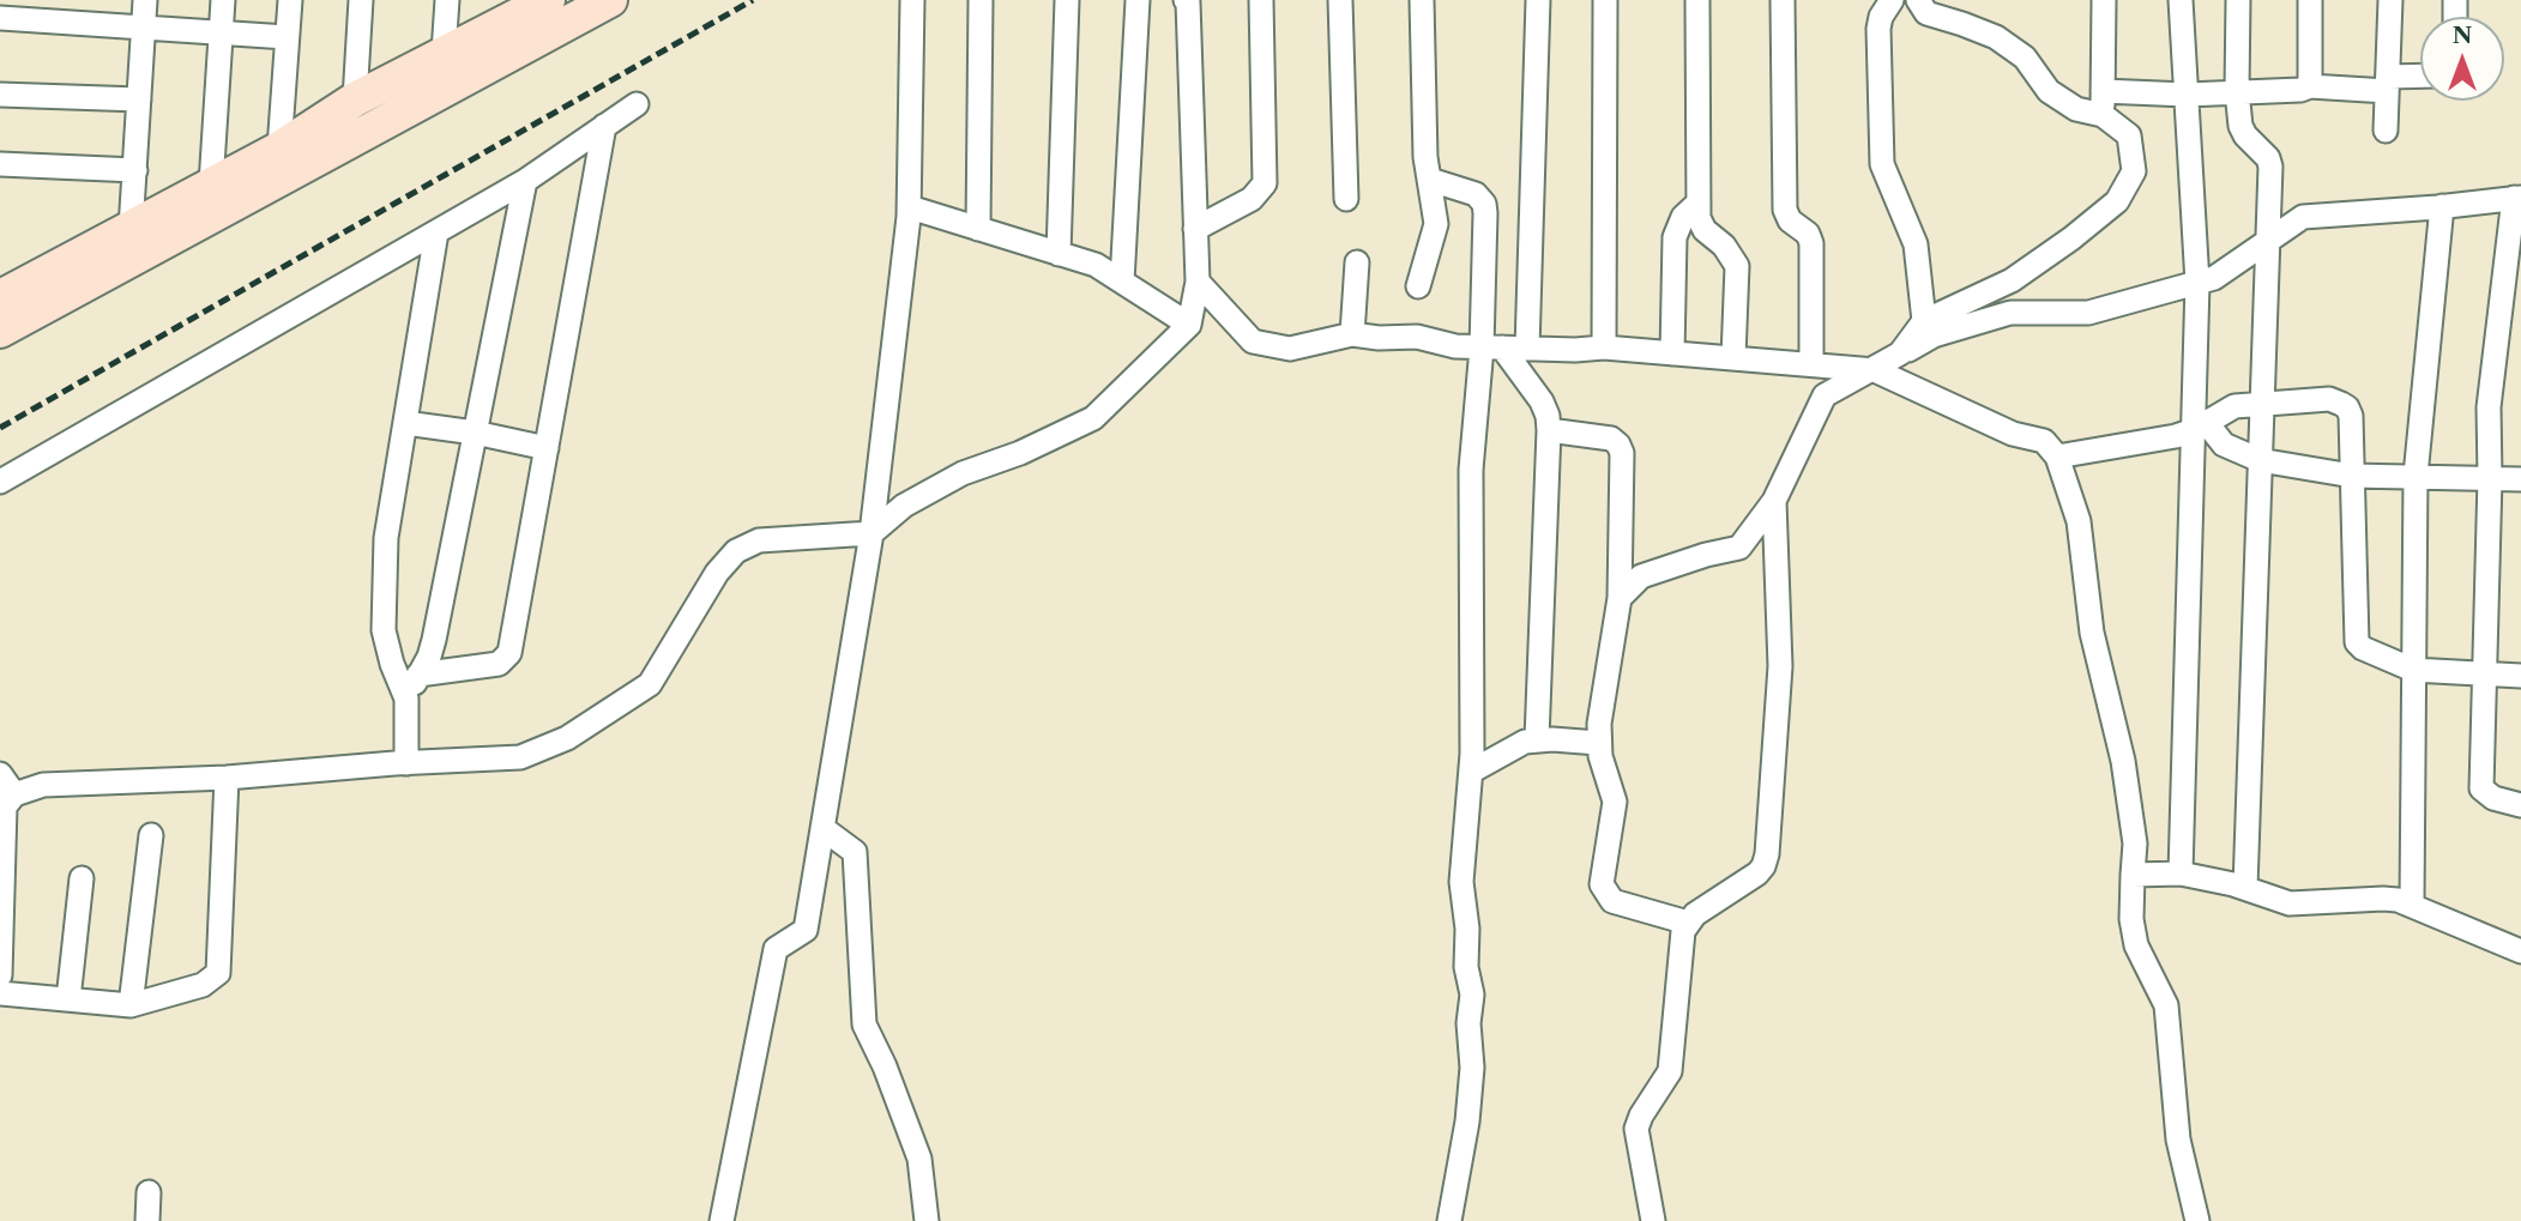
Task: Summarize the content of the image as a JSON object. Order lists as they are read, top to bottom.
{
  "north": "top"
}
